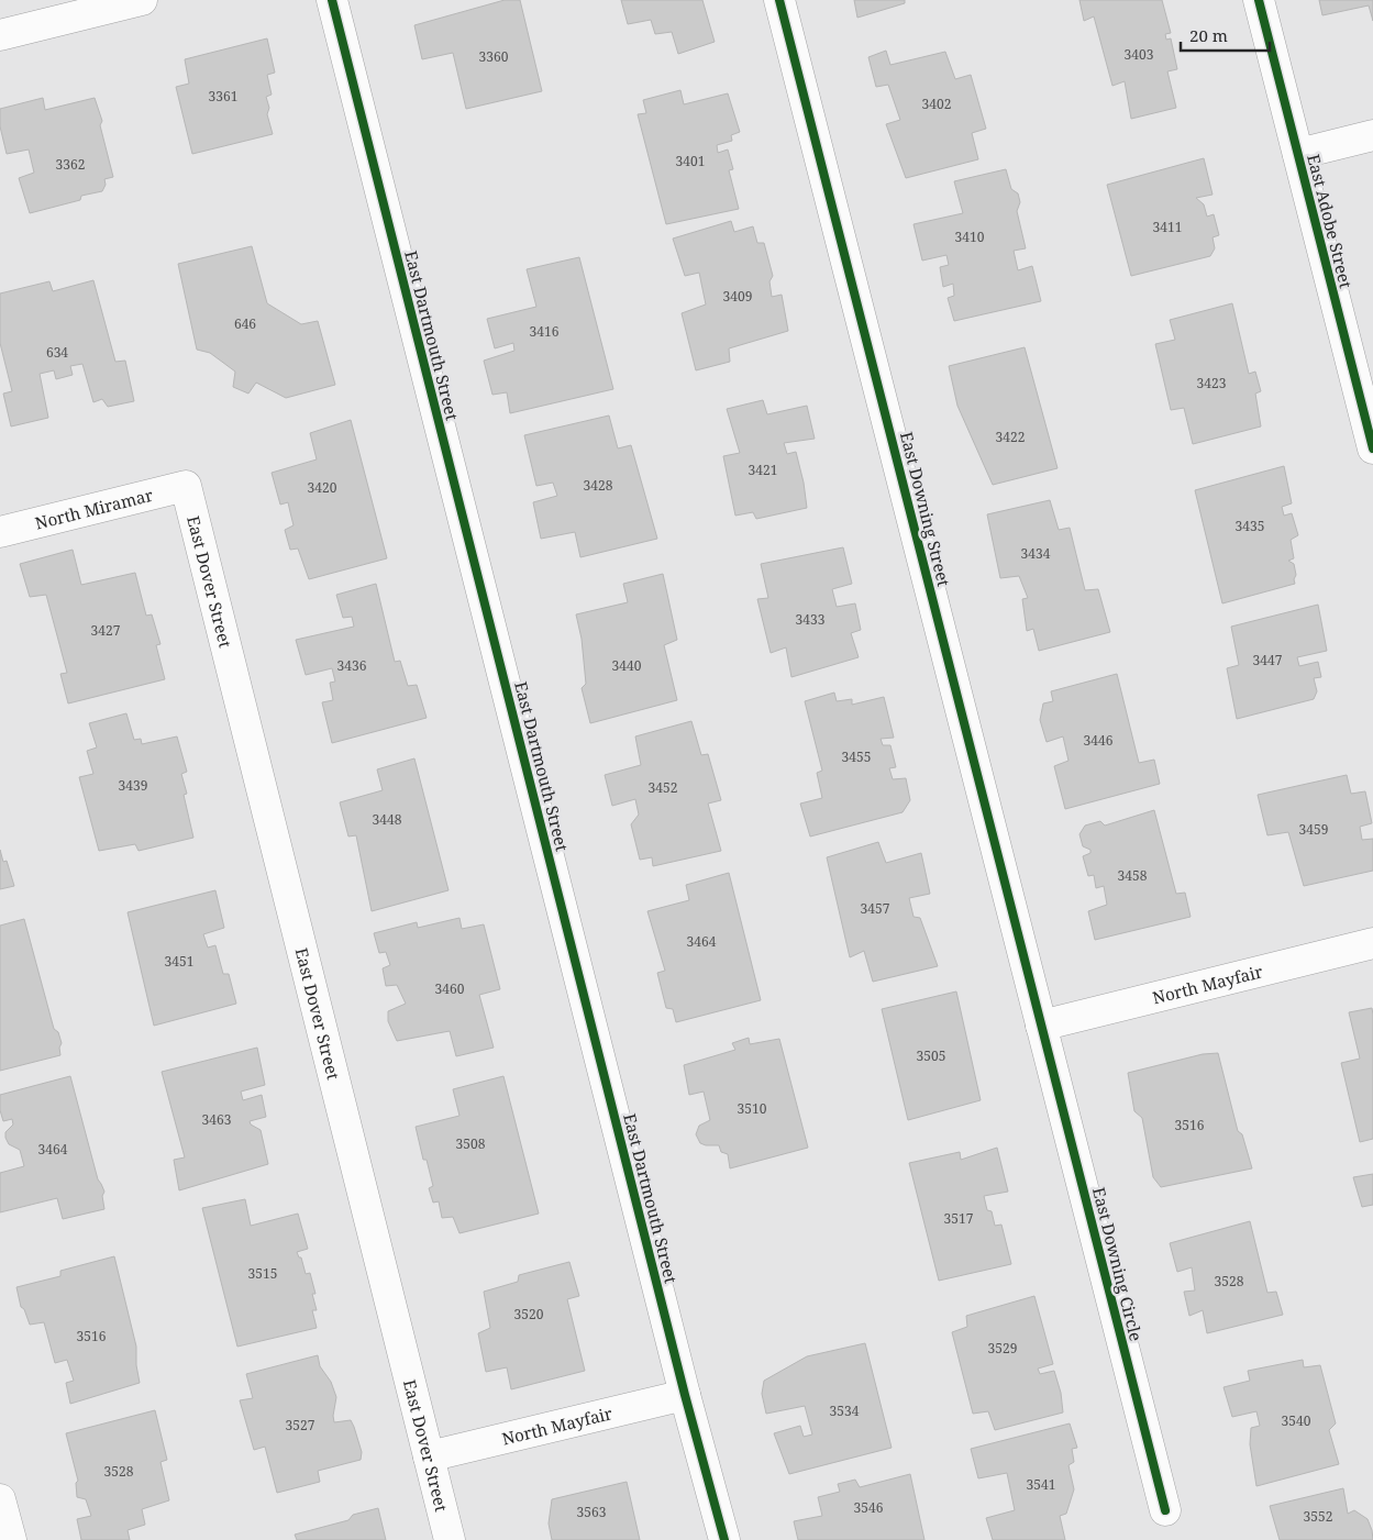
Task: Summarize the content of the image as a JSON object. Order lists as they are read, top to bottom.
{
  "streets": {
    "street": [
      "East Adobe Street",
      "East Dartmouth Street",
      "North Miramar",
      "East Downing Street",
      "East Dover Street",
      "North Mayfair",
      "East Downing Circle"
    ]
  },
  "crossings": [
    ["East Dartmouth Street", "North Mayfair"],
    ["North Miramar", "East Dover Street"],
    ["East Downing Street", "North Mayfair"],
    ["East Downing Street", "East Downing Circle"],
    ["East Dover Street", "North Mayfair"],
    ["North Mayfair", "East Downing Circle"]
  ],
  "house_numbers": [
    "3403",
    "3360",
    "3361",
    "3402",
    "3401",
    "3362",
    "3411",
    "3410",
    "3409",
    "646",
    "3416",
    "634",
    "3423",
    "3422",
    "3421",
    "3428",
    "3420",
    "3435",
    "3434",
    "3433",
    "3427",
    "3447",
    "3436",
    "3440",
    "3446",
    "3455",
    "3439",
    "3452",
    "3448",
    "3459",
    "3458",
    "3457",
    "3464",
    "3451",
    "3460",
    "3505",
    "3510",
    "3463",
    "3516",
    "3508",
    "3464",
    "3517",
    "3515",
    "3528",
    "3520",
    "3516",
    "3529",
    "3534",
    "3540",
    "3527",
    "3528",
    "3541",
    "3546",
    "3563",
    "3552"
  ],
  "scale_bar": "20 m"
}
